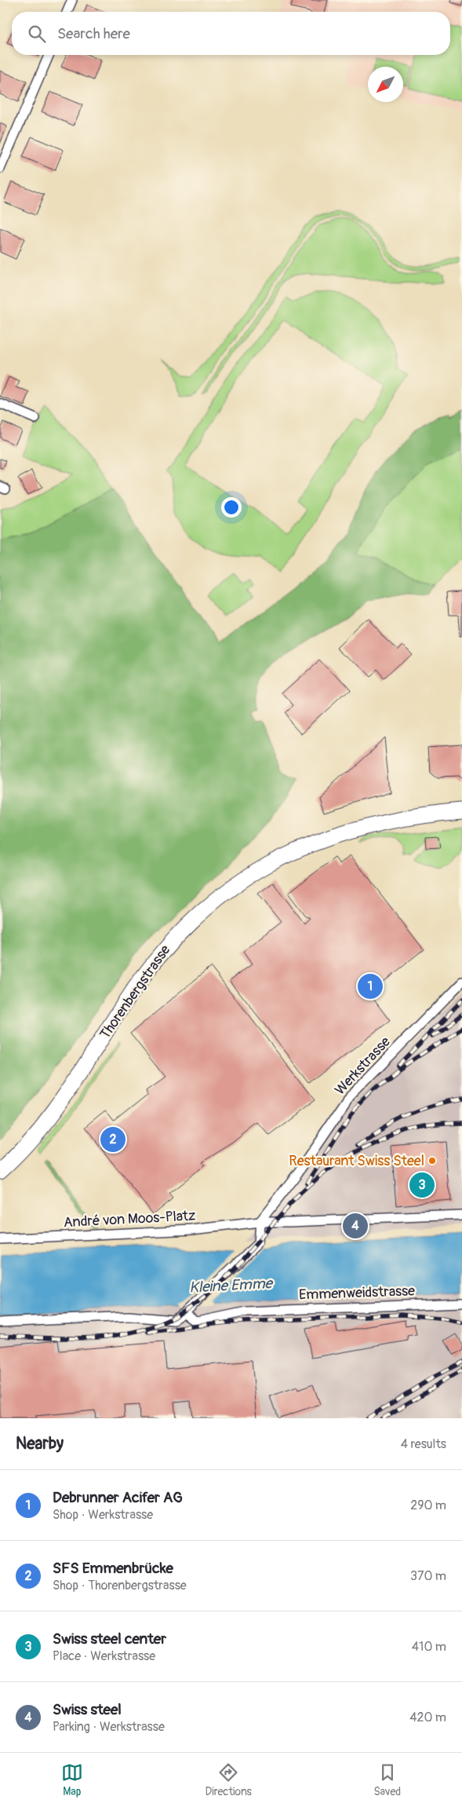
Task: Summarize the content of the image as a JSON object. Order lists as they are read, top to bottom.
{
  "streets": {
    "main road": ["Thorenbergstrasse"],
    "street": ["Werkstrasse", "André von Moos-Platz", "Emmenweidstrasse"]
  },
  "crossings": [
    ["Werkstrasse", "André von Moos-Platz"]
  ],
  "water": ["Kleine Emme"],
  "places": ["Restaurant Swiss Steel"],
  "north": "bottom left",
  "page": {
    "search": "Search here",
    "pins": [
      "1",
      "2",
      "3",
      "4"
    ],
    "heading": ["Nearby", "4 results"],
    "list": [
      {
        "mark": "1",
        "name": "Debrunner Acifer AG",
        "note": "Shop · Werkstrasse",
        "value": "290 m"
      },
      {
        "mark": "2",
        "name": "SFS Emmenbrücke",
        "note": "Shop · Thorenbergstrasse",
        "value": "370 m"
      },
      {
        "mark": "3",
        "name": "Swiss steel center",
        "note": "Place · Werkstrasse",
        "value": "410 m"
      },
      {
        "mark": "4",
        "name": "Swiss steel",
        "note": "Parking · Werkstrasse",
        "value": "420 m"
      }
    ],
    "nav": ["Map", "Directions", "Saved"]
  }
}
